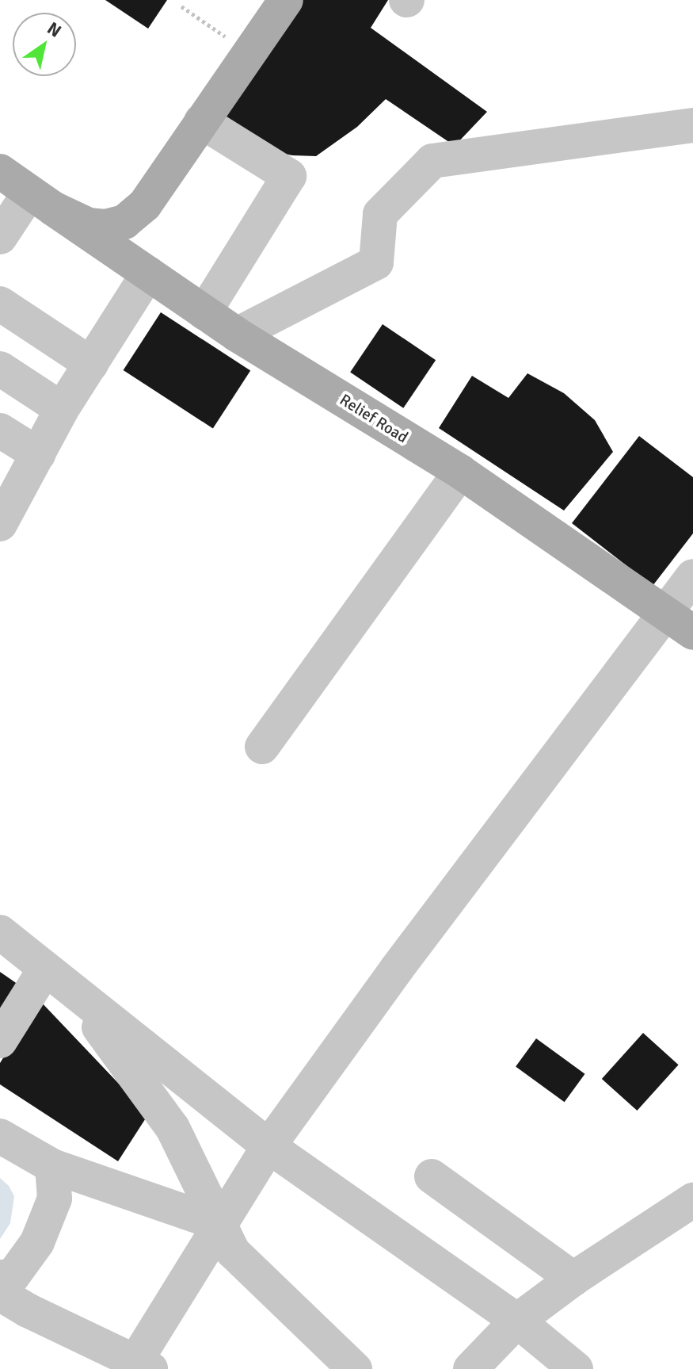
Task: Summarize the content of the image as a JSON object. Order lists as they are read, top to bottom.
{
  "streets": {
    "main road": ["Relief Road"]
  },
  "north": "top right"
}
